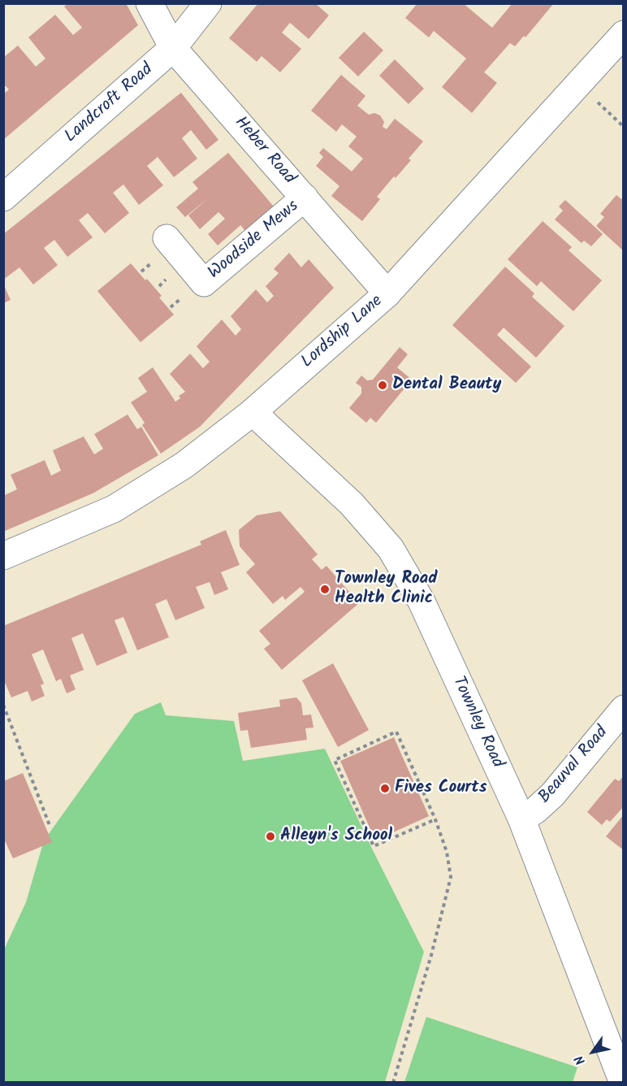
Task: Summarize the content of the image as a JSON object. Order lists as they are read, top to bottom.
{
  "streets": {
    "street": [
      "Landcroft Road",
      "Heber Road",
      "Woodside Mews",
      "Lordship Lane",
      "Townley Road",
      "Beauval Road"
    ]
  },
  "crossings": [
    ["Landcroft Road", "Heber Road"],
    ["Heber Road", "Woodside Mews"],
    ["Heber Road", "Lordship Lane"],
    ["Lordship Lane", "Townley Road"],
    ["Townley Road", "Beauval Road"]
  ],
  "places": [
    "Dental Beauty",
    "Townley Road Health Clinic",
    "Fives Courts",
    "Alleyn's School"
  ],
  "north": "bottom left"
}
